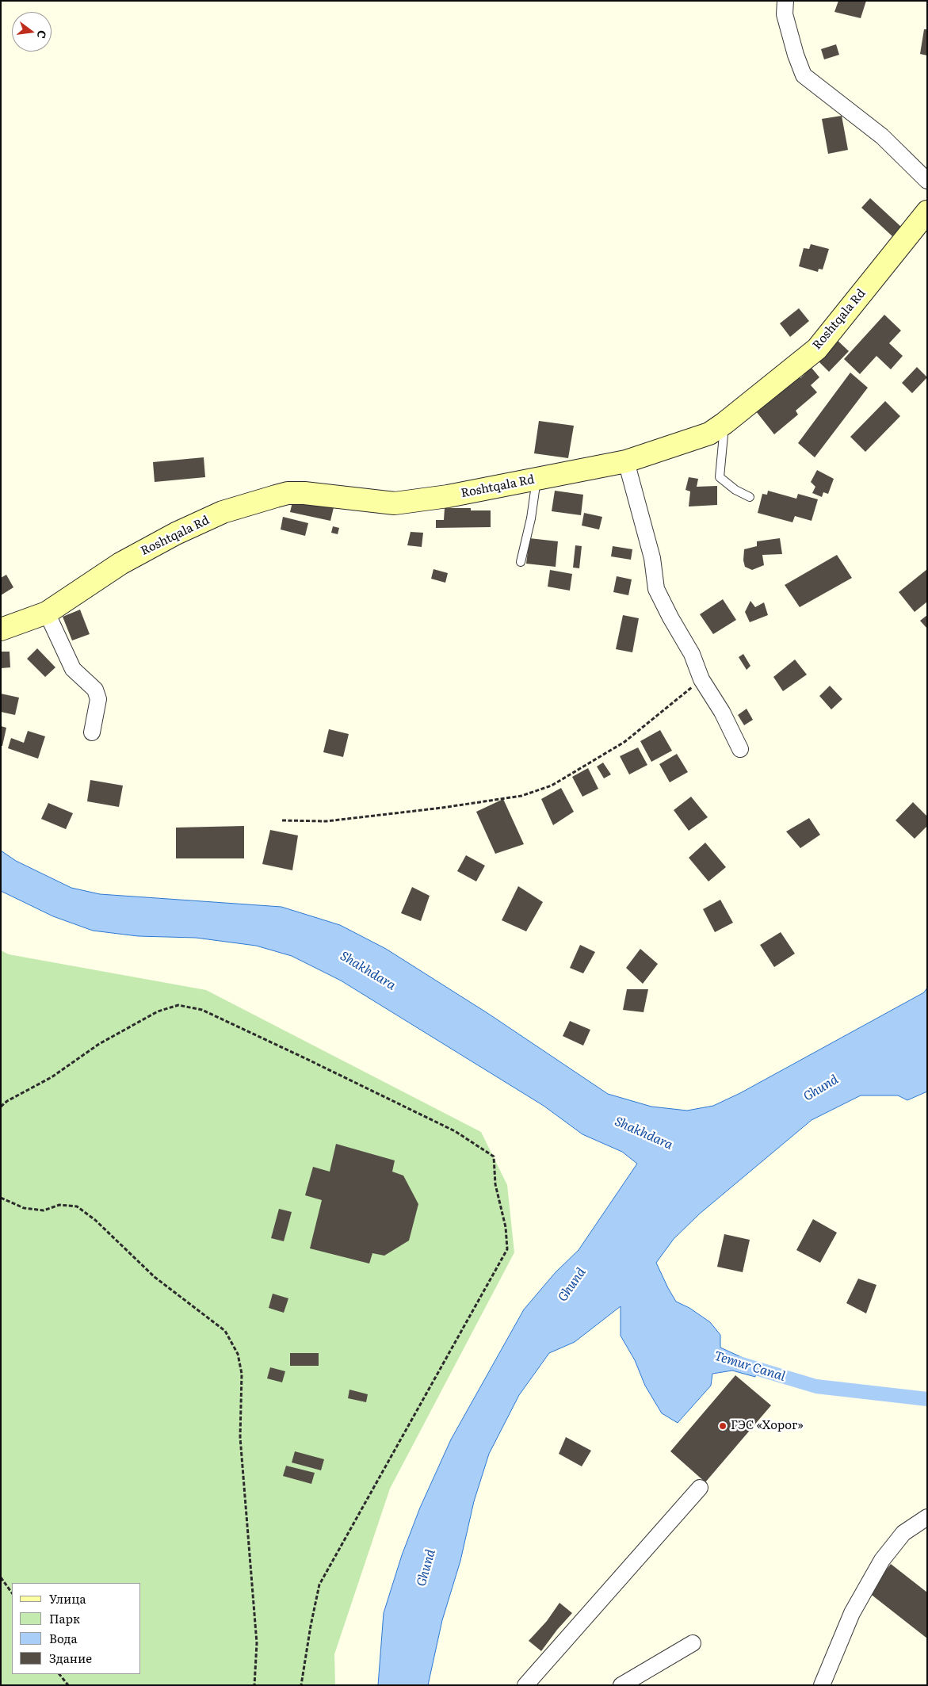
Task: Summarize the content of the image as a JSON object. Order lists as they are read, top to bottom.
{
  "streets": {
    "main road": ["Roshtqala Rd"]
  },
  "water": ["Shakhdara", "Ghund", "Temur Canal"],
  "places": ["ГЭС «Хорог»"],
  "legend": [
    "Улица",
    "Парк",
    "Вода",
    "Здание"
  ],
  "north": "right"
}
